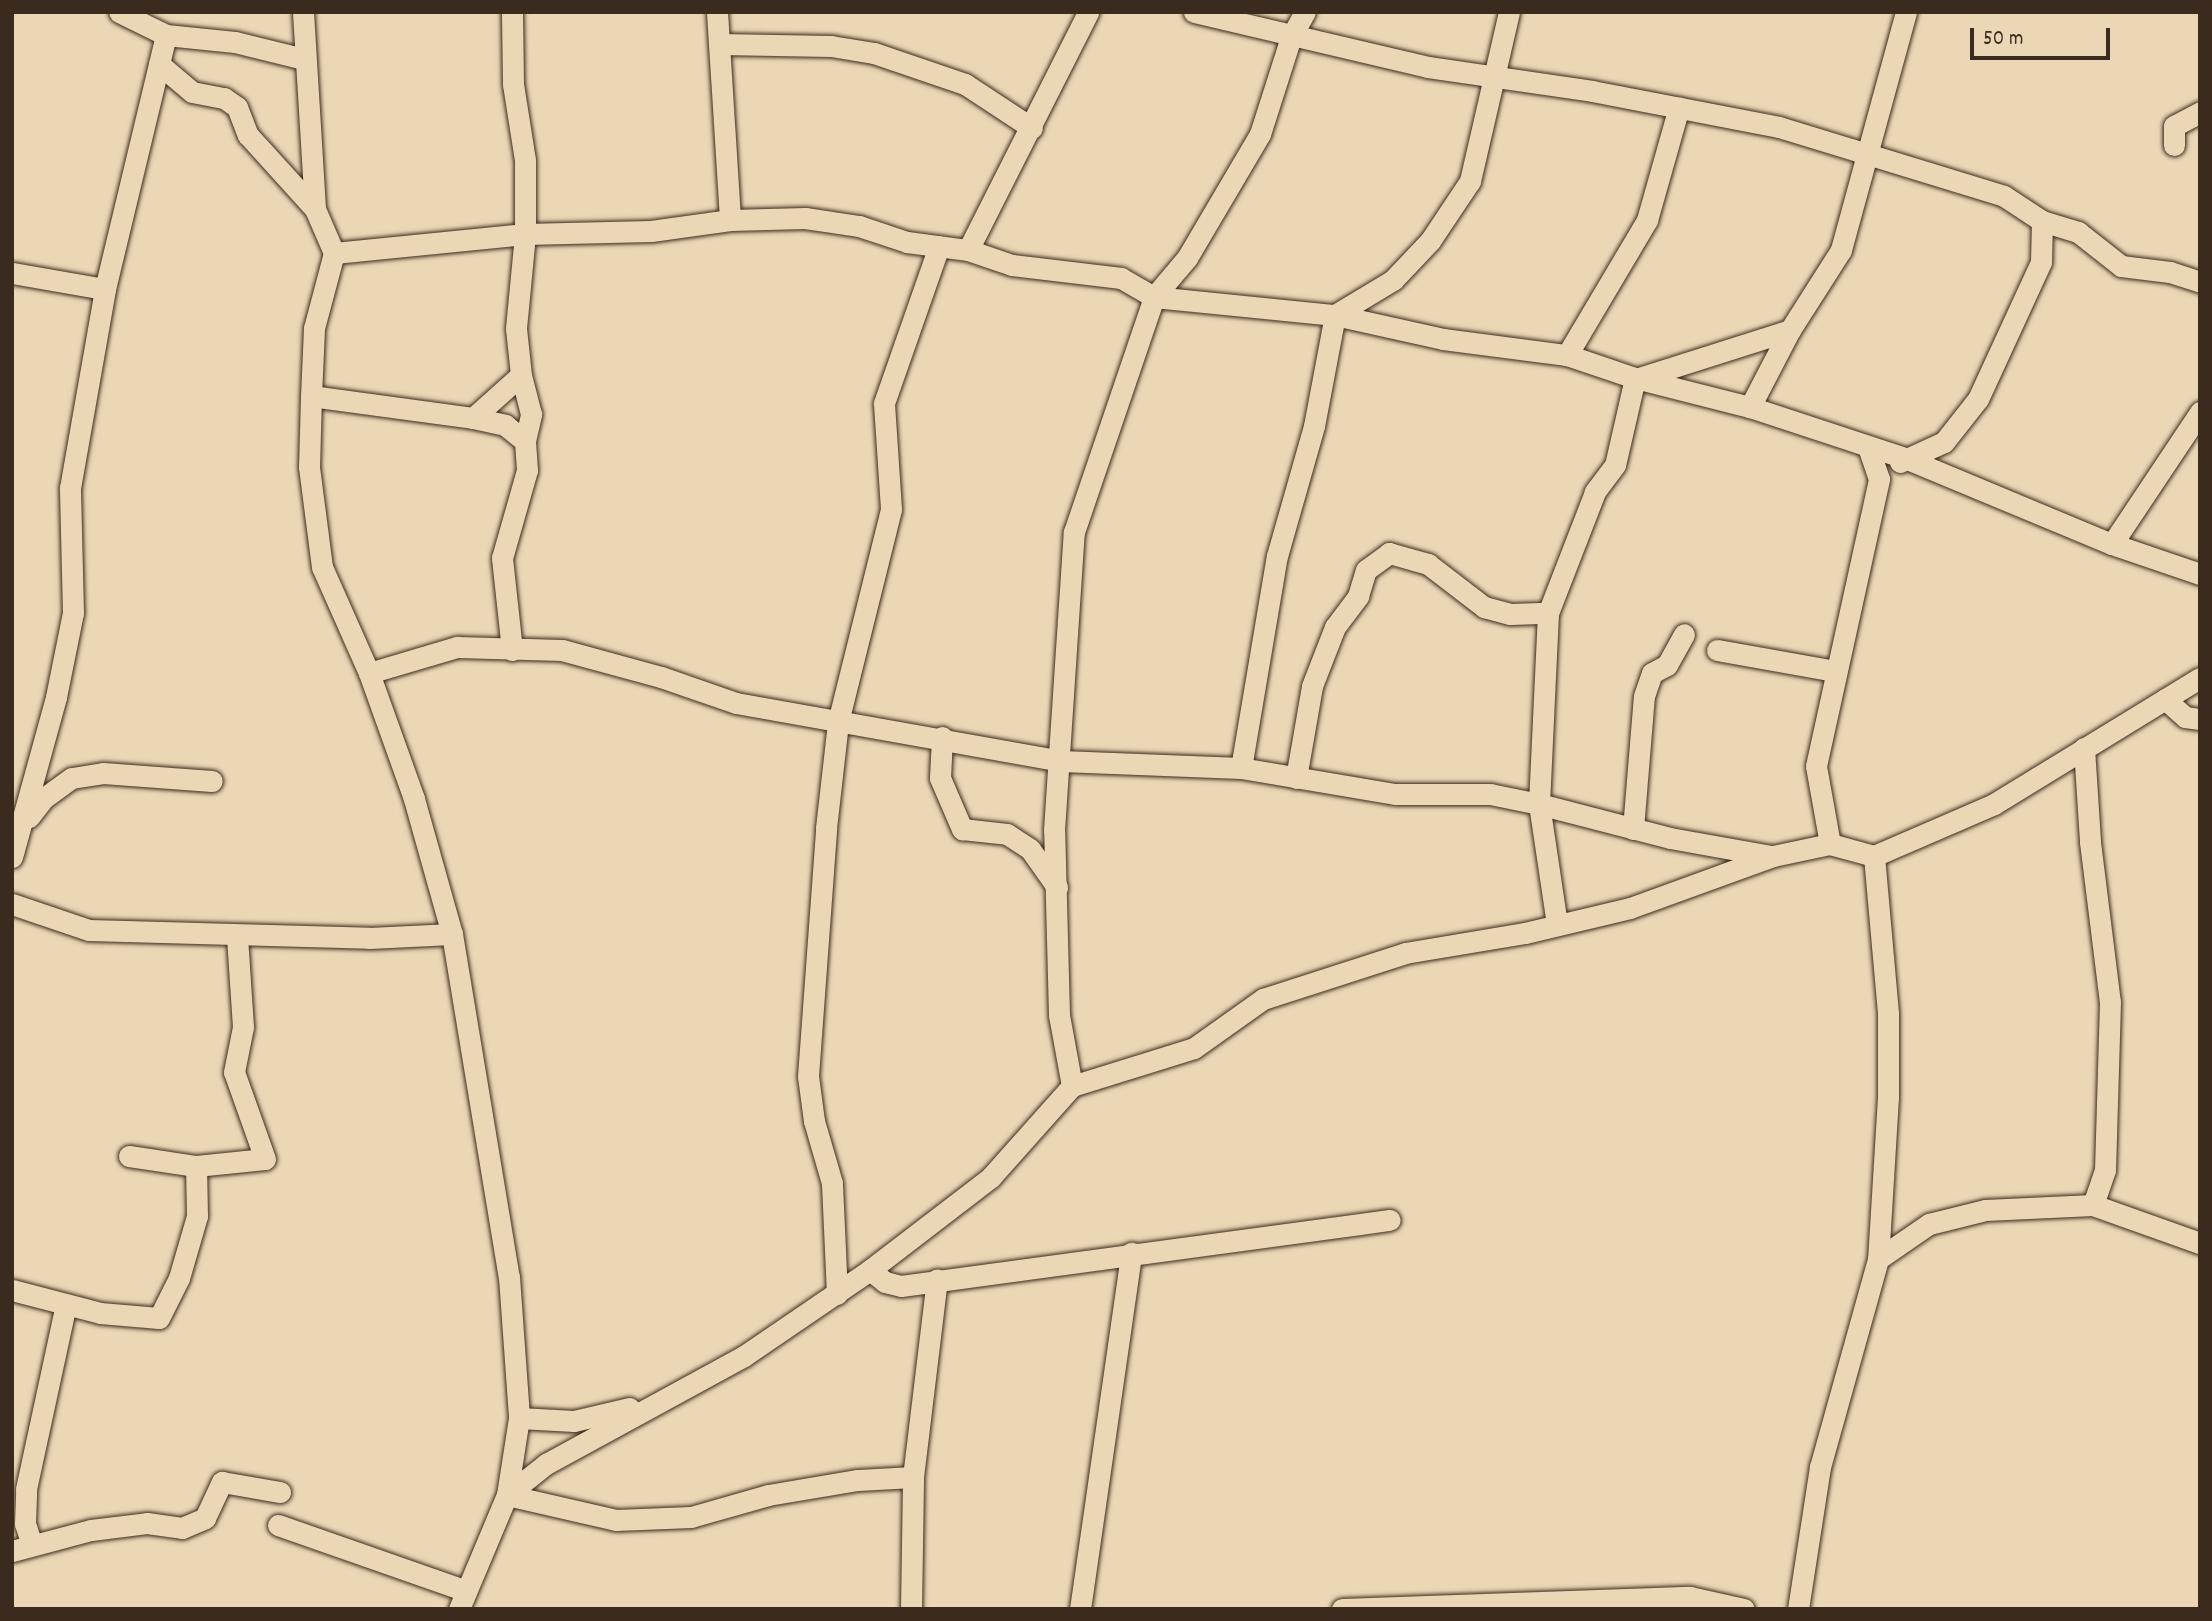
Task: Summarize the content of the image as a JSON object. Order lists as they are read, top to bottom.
{
  "scale_bar": "50 m"
}
